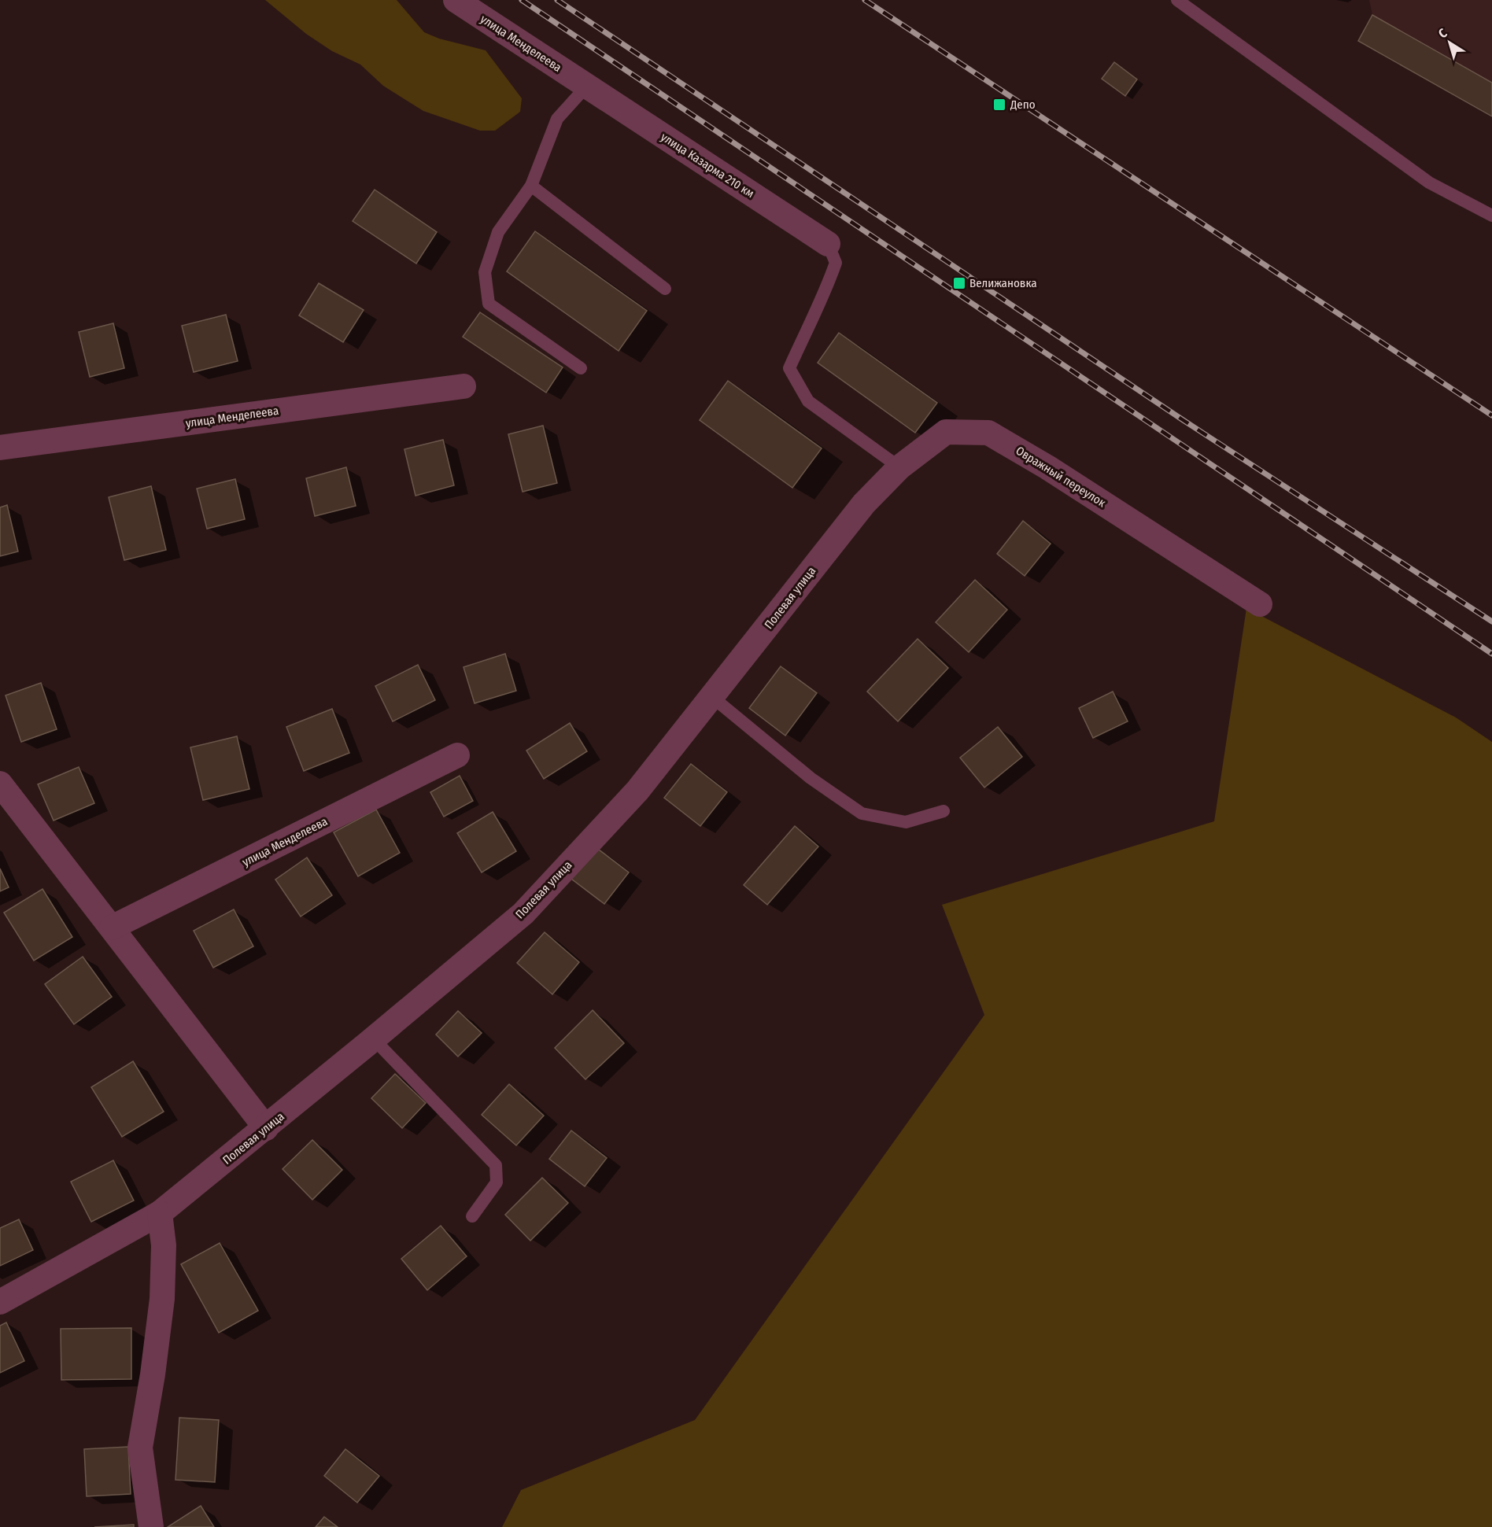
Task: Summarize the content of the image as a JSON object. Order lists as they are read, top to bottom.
{
  "streets": {
    "street": [
      "улица Менделеева",
      "улица Казарма 210 км",
      "Овражный переулок",
      "Полевая улица"
    ]
  },
  "crossings": [
    ["улица Менделеева", "улица Казарма 210 км"],
    ["Овражный переулок", "Полевая улица"]
  ],
  "places": {
    "transit": ["Депо", "Велижановка"]
  },
  "north": "top left"
}
